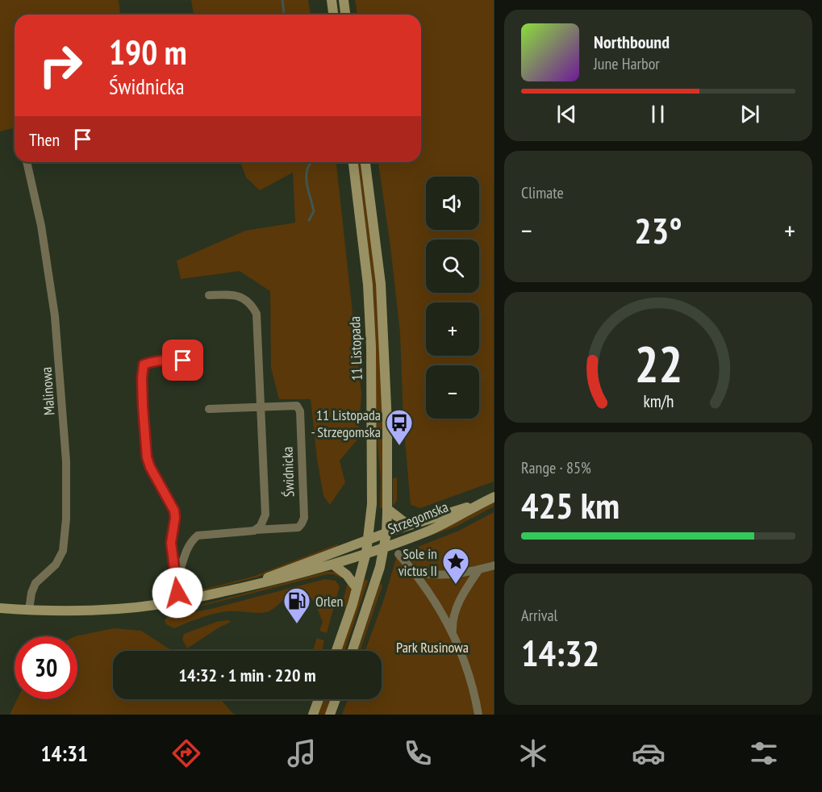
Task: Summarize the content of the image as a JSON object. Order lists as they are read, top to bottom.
{
  "streets": {
    "main road": ["11 Listopada", "Strzegomska"],
    "street": ["Malinowa", "Świdnicka"]
  },
  "crossings": [
    ["11 Listopada", "Strzegomska"]
  ],
  "parks": ["Park Rusinowa"],
  "places": {
    "bus stop": ["11 Listopada - Strzegomska"],
    "place": ["Sole in victus II"],
    "fuel station": ["Orlen"]
  },
  "page": {
    "turn": ["190 m", "Świdnicka"],
    "song": ["Northbound", "June Harbor"],
    "then": "Then",
    "tile": [
      "Climate",
      ["Range · 85%", "425 km"],
      ["Arrival", "14:32"]
    ],
    "map_buttons": ["+", "−"],
    "heat": ["−", "23°", "+"],
    "limit": "30",
    "trip": "14:32 · 1 min · 220 m",
    "tabs": "14:31",
    "gauge": ["22", "km/h"]
  }
}
